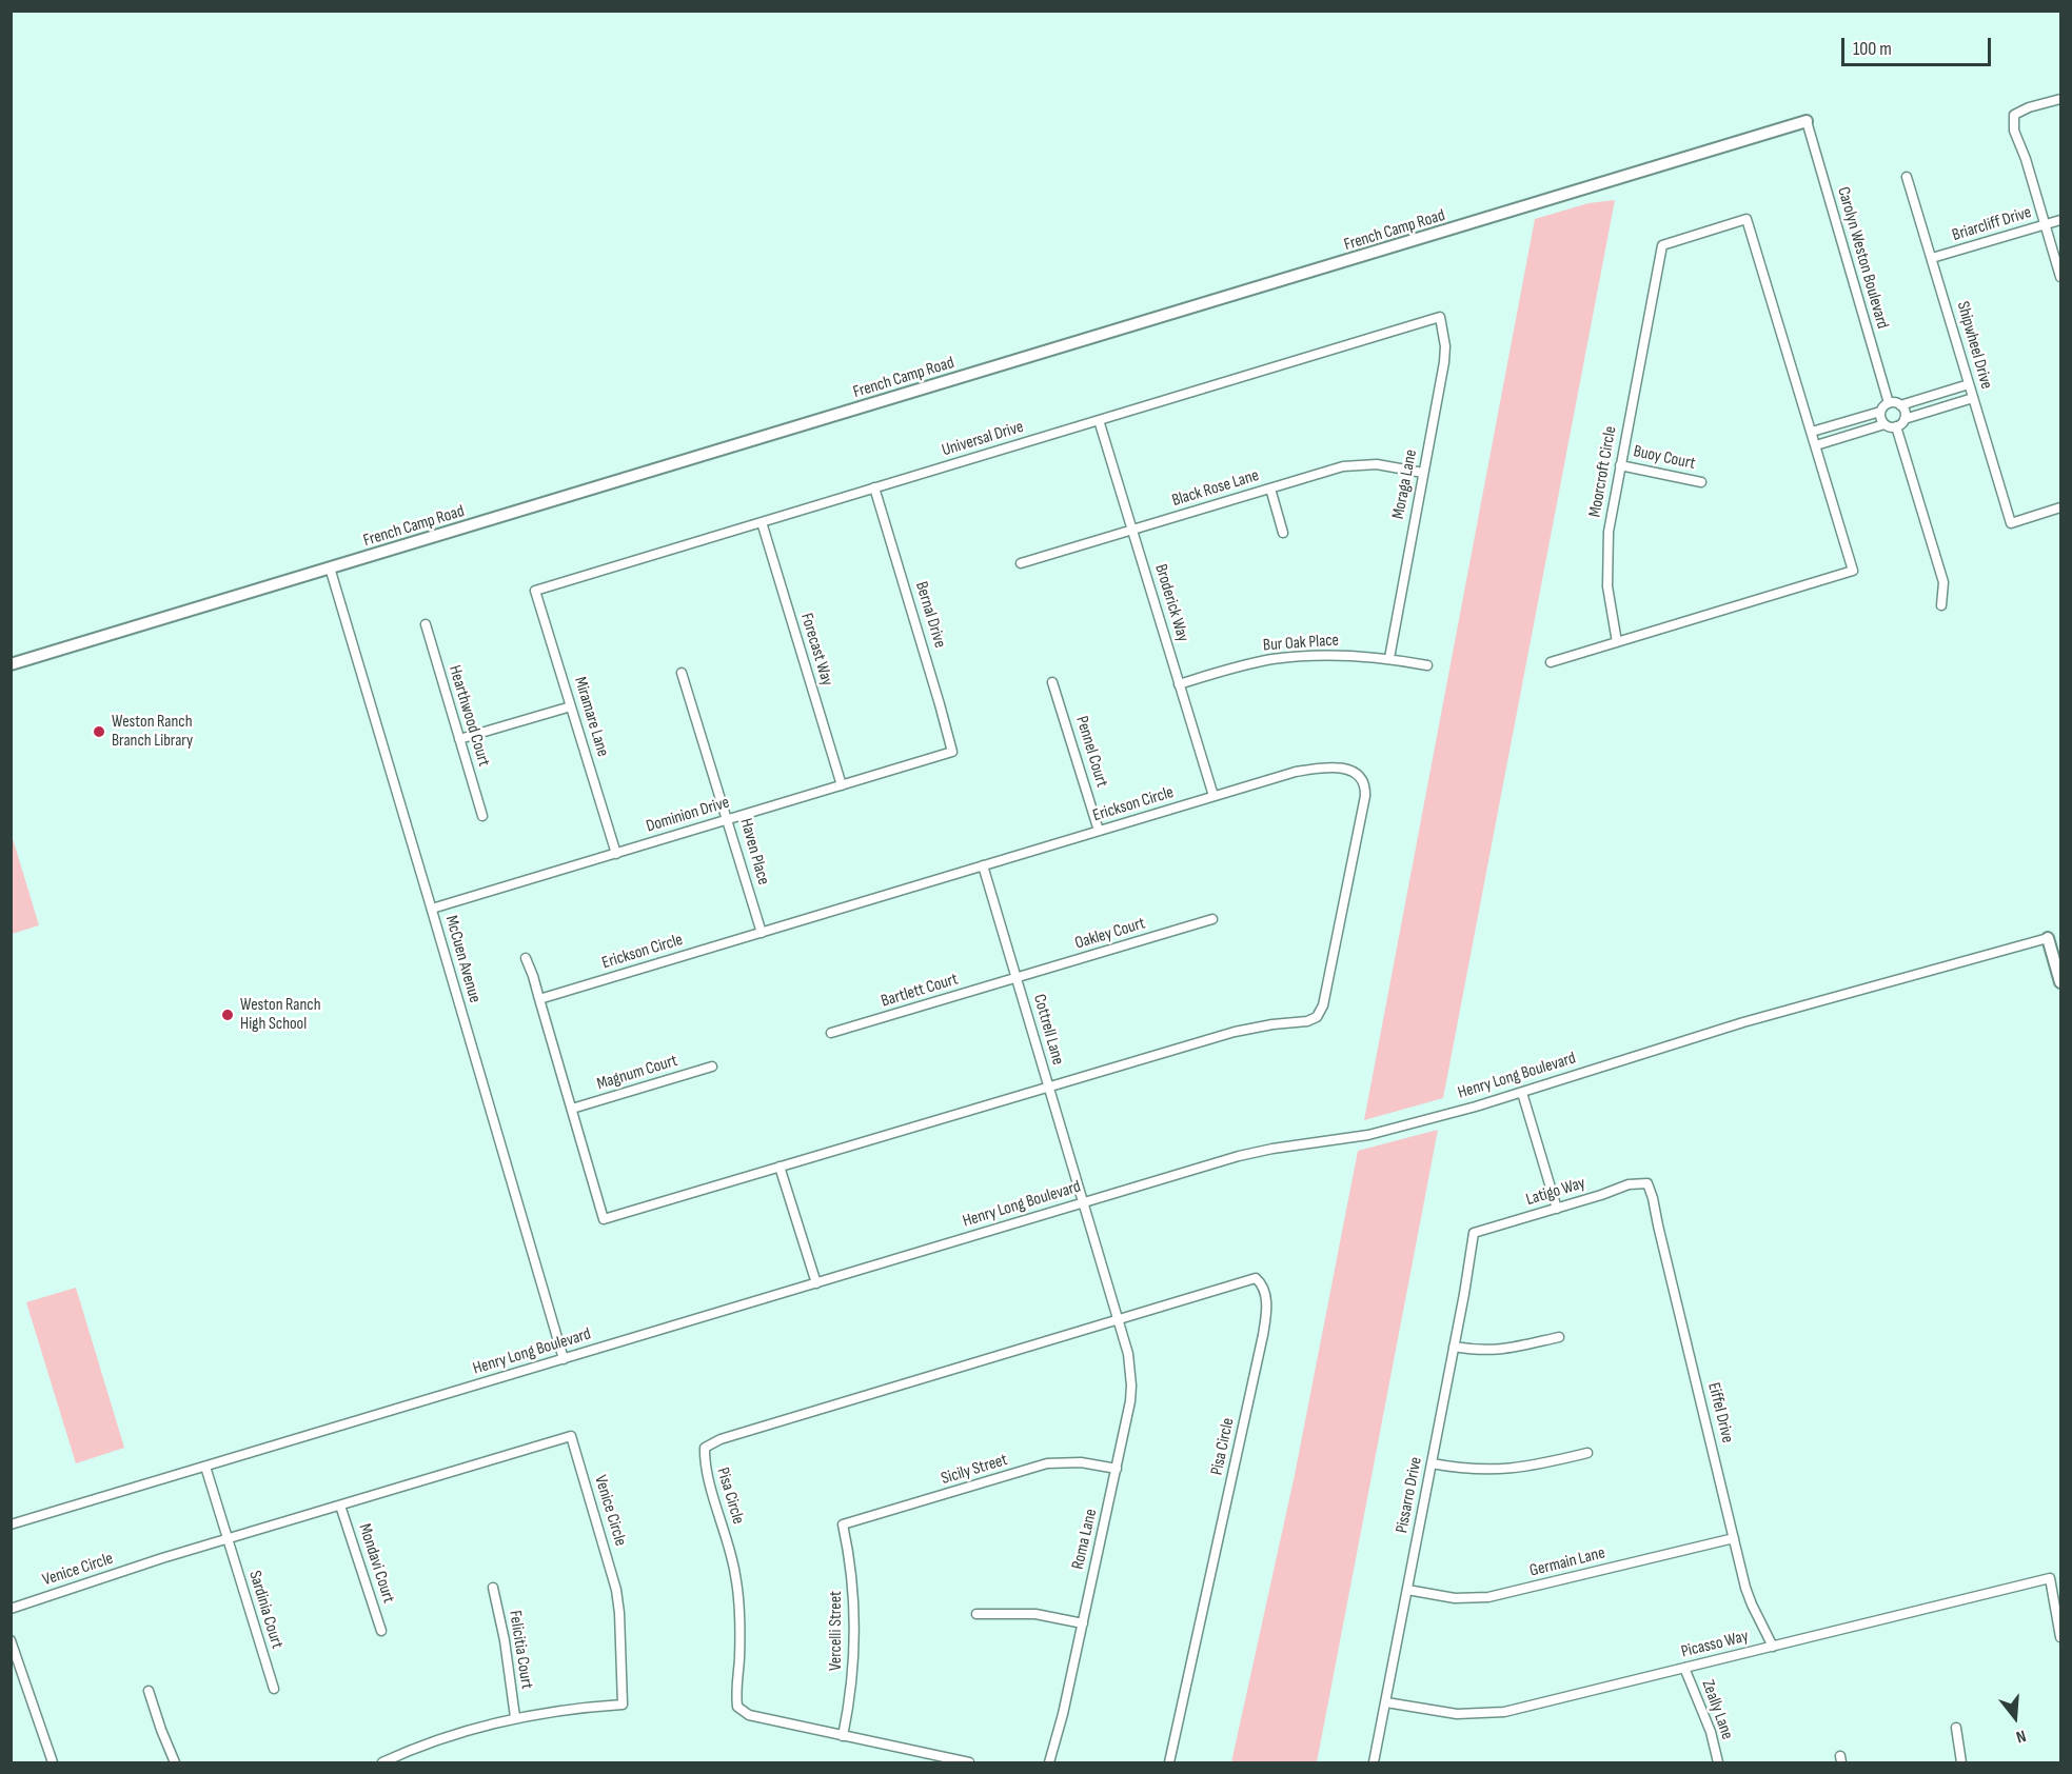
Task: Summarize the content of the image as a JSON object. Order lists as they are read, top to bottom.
{
  "streets": {
    "street": [
      "Briarcliff Drive",
      "French Camp Road",
      "Carolyn Weston Boulevard",
      "Shipwheel Drive",
      "Universal Drive",
      "Buoy Court",
      "Moorcroft Circle",
      "Moraga Lane",
      "Black Rose Lane",
      "Broderick Way",
      "Bernal Drive",
      "Bur Oak Place",
      "Forecast Way",
      "Hearthwood Court",
      "Miramare Lane",
      "Pennel Court",
      "Erickson Circle",
      "Dominion Drive",
      "Haven Place",
      "Oakley Court",
      "McCuen Avenue",
      "Bartlett Court",
      "Cottrell Lane",
      "Magnum Court",
      "Henry Long Boulevard",
      "Latigo Way",
      "Eiffel Drive",
      "Pisa Circle",
      "Sicily Street",
      "Pissarro Drive",
      "Venice Circle",
      "Roma Lane",
      "Germain Lane",
      "Mondavi Court",
      "Sardinia Court",
      "Vercelli Street",
      "Picasso Way",
      "Felicitia Court",
      "Zeally Lane"
    ]
  },
  "crossings": [
    ["Briarcliff Drive", "Shipwheel Drive"],
    ["French Camp Road", "Carolyn Weston Boulevard"],
    ["French Camp Road", "McCuen Avenue"],
    ["Universal Drive", "Moraga Lane"],
    ["Universal Drive", "Broderick Way"],
    ["Universal Drive", "Bernal Drive"],
    ["Universal Drive", "Forecast Way"],
    ["Universal Drive", "Miramare Lane"],
    ["Buoy Court", "Moorcroft Circle"],
    ["Moraga Lane", "Black Rose Lane"],
    ["Moraga Lane", "Bur Oak Place"],
    ["Black Rose Lane", "Broderick Way"],
    ["Broderick Way", "Bur Oak Place"],
    ["Broderick Way", "Erickson Circle"],
    ["Bernal Drive", "Dominion Drive"],
    ["Forecast Way", "Dominion Drive"],
    ["Miramare Lane", "Dominion Drive"],
    ["Pennel Court", "Erickson Circle"],
    ["Erickson Circle", "Haven Place"],
    ["Erickson Circle", "Cottrell Lane"],
    ["Erickson Circle", "Magnum Court"],
    ["Dominion Drive", "Haven Place"],
    ["Dominion Drive", "McCuen Avenue"],
    ["Oakley Court", "Bartlett Court"],
    ["Oakley Court", "Cottrell Lane"],
    ["McCuen Avenue", "Henry Long Boulevard"],
    ["Bartlett Court", "Cottrell Lane"],
    ["Cottrell Lane", "Henry Long Boulevard"],
    ["Latigo Way", "Eiffel Drive"],
    ["Latigo Way", "Pissarro Drive"],
    ["Eiffel Drive", "Germain Lane"],
    ["Eiffel Drive", "Picasso Way"],
    ["Pisa Circle", "Roma Lane"],
    ["Pisa Circle", "Vercelli Street"],
    ["Sicily Street", "Roma Lane"],
    ["Sicily Street", "Vercelli Street"],
    ["Pissarro Drive", "Germain Lane"],
    ["Pissarro Drive", "Picasso Way"],
    ["Venice Circle", "Mondavi Court"],
    ["Venice Circle", "Sardinia Court"],
    ["Venice Circle", "Felicitia Court"],
    ["Picasso Way", "Zeally Lane"]
  ],
  "places": ["Weston Ranch Branch Library", "Weston Ranch High School"],
  "scale_bar": "100 m",
  "north": "bottom"
}
